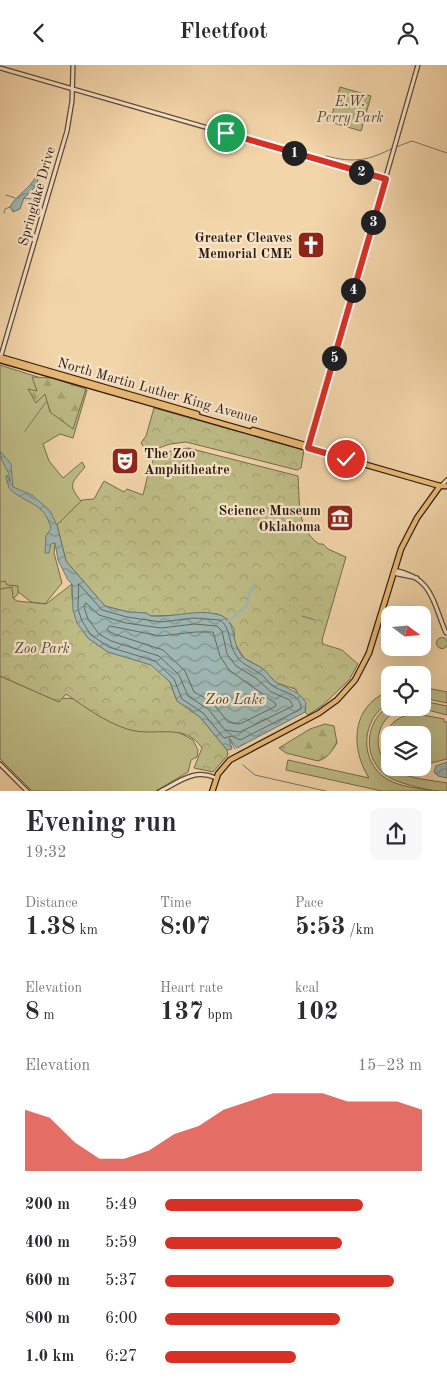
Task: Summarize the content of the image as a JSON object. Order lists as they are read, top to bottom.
{
  "streets": {
    "main road": ["North Martin Luther King Avenue"],
    "street": ["Springlake Drive"]
  },
  "crossings": [
    ["Springlake Drive", "North Martin Luther King Avenue"]
  ],
  "water": ["Zoo Lake"],
  "parks": ["E.W. Perry Park", "Zoo Park"],
  "places": {
    "church": ["Greater Cleaves Memorial CME"],
    "theatre": ["The Zoo Amphitheatre"],
    "museum": ["Science Museum Oklahoma"]
  },
  "north": "right",
  "page": {
    "header": "Fleetfoot",
    "pins": [
      "1",
      "2",
      "3",
      "4",
      "5"
    ],
    "heading": ["Evening run", "19:32"],
    "stats": [
      ["Distance", "1.38 km"],
      ["Time", "8:07"],
      ["Pace", "5:53 /km"],
      ["Elevation", "8 m"],
      ["Heart rate", "137 bpm"],
      ["kcal", "102"]
    ],
    "chart": ["Elevation", "15–23 m"],
    "list": [
      {
        "name": "200 m",
        "note": "5:49"
      },
      {
        "name": "400 m",
        "note": "5:59"
      },
      {
        "name": "600 m",
        "note": "5:37"
      },
      {
        "name": "800 m",
        "note": "6:00"
      },
      {
        "name": "1.0 km",
        "note": "6:27"
      }
    ]
  }
}
